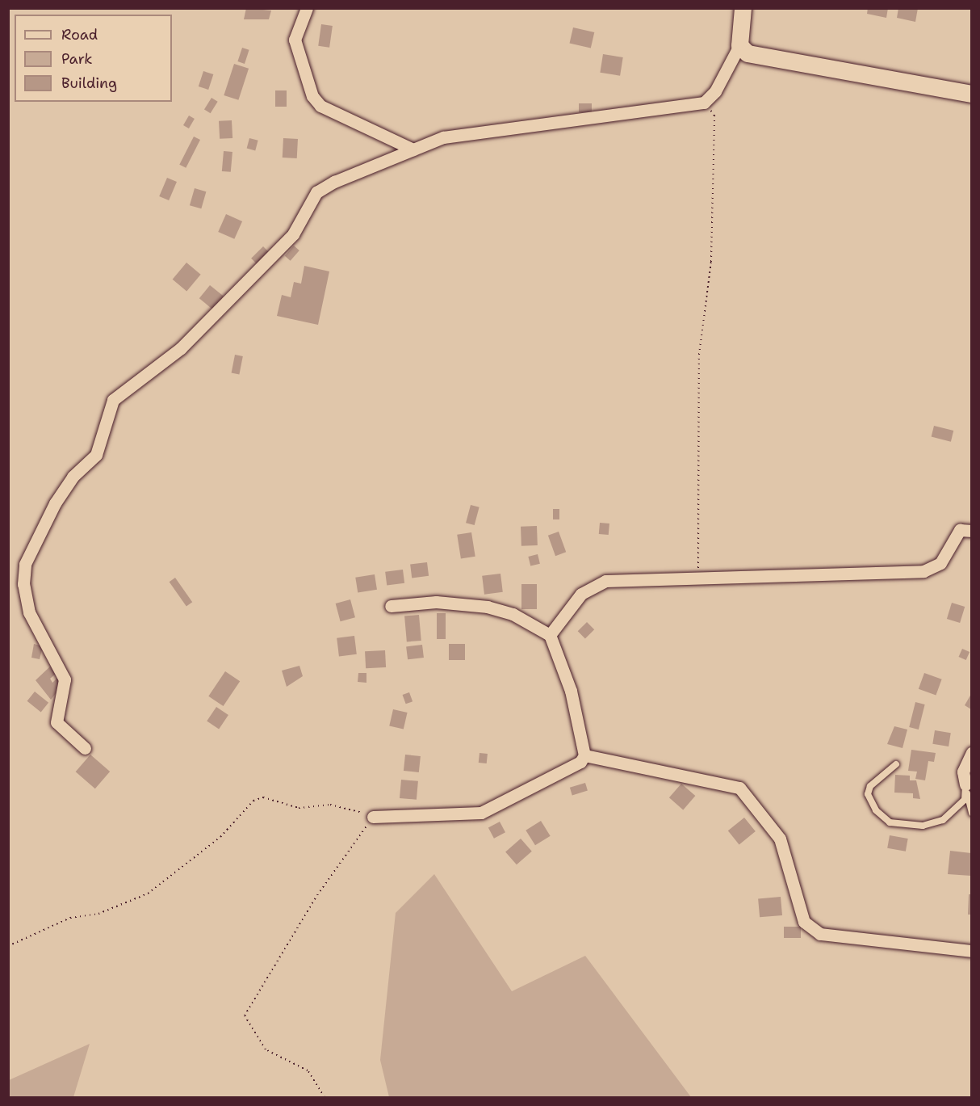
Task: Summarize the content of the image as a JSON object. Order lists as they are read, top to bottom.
{
  "legend": ["Road", "Park", "Building"]
}
